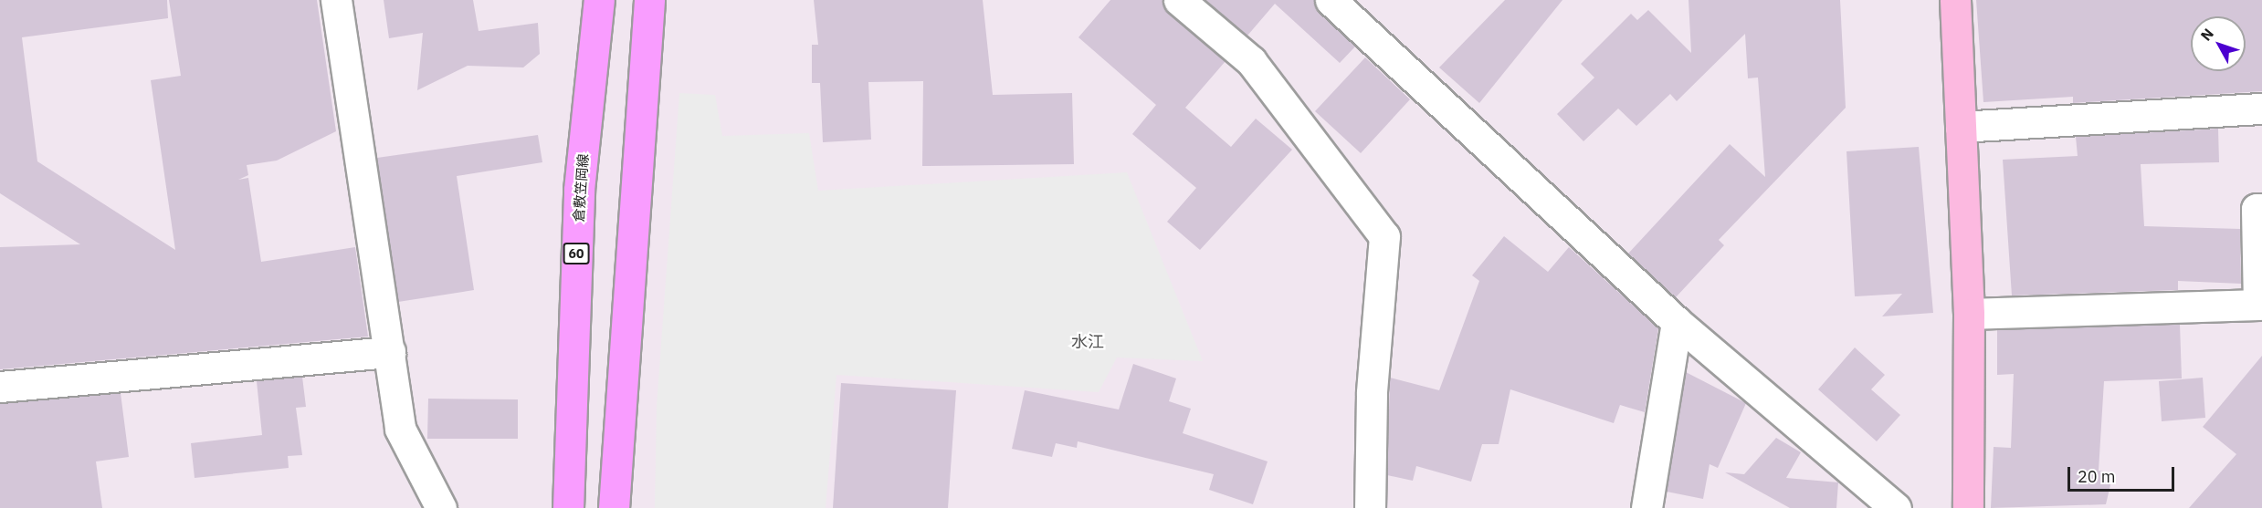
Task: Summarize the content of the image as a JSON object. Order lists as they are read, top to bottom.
{
  "streets": {
    "main road": ["倉敷笠岡線", "60"]
  },
  "districts": ["水江"],
  "scale_bar": "20 m",
  "north": "top left"
}
